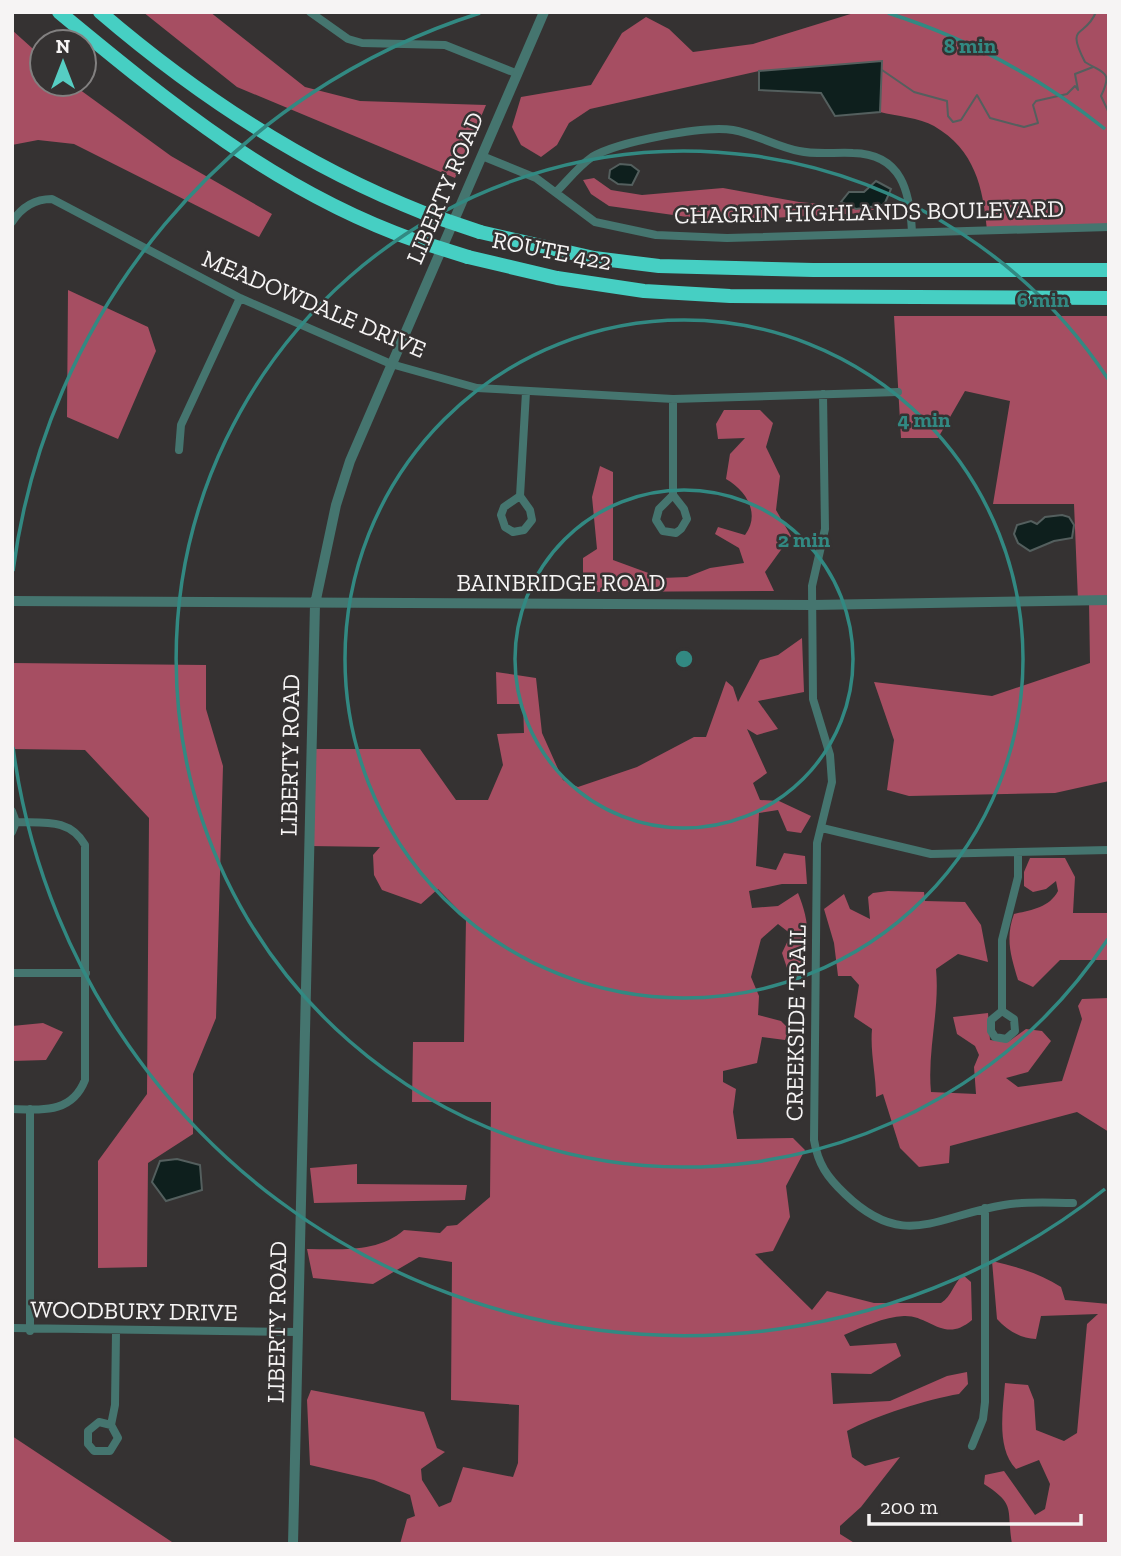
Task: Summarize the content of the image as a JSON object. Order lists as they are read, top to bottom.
{
  "streets": {
    "highway": ["ROUTE 422"],
    "street": [
      "LIBERTY ROAD",
      "CHAGRIN HIGHLANDS BOULEVARD",
      "MEADOWDALE DRIVE",
      "BAINBRIDGE ROAD",
      "CREEKSIDE TRAIL",
      "WOODBURY DRIVE"
    ]
  },
  "crossings": [
    ["LIBERTY ROAD", "CHAGRIN HIGHLANDS BOULEVARD"],
    ["LIBERTY ROAD", "MEADOWDALE DRIVE"],
    ["LIBERTY ROAD", "BAINBRIDGE ROAD"],
    ["LIBERTY ROAD", "WOODBURY DRIVE"],
    ["MEADOWDALE DRIVE", "CREEKSIDE TRAIL"],
    ["BAINBRIDGE ROAD", "CREEKSIDE TRAIL"]
  ],
  "scale_bar": "200 m",
  "north": "top",
  "rings": [
    "8 min",
    "6 min",
    "4 min",
    "2 min"
  ]
}
